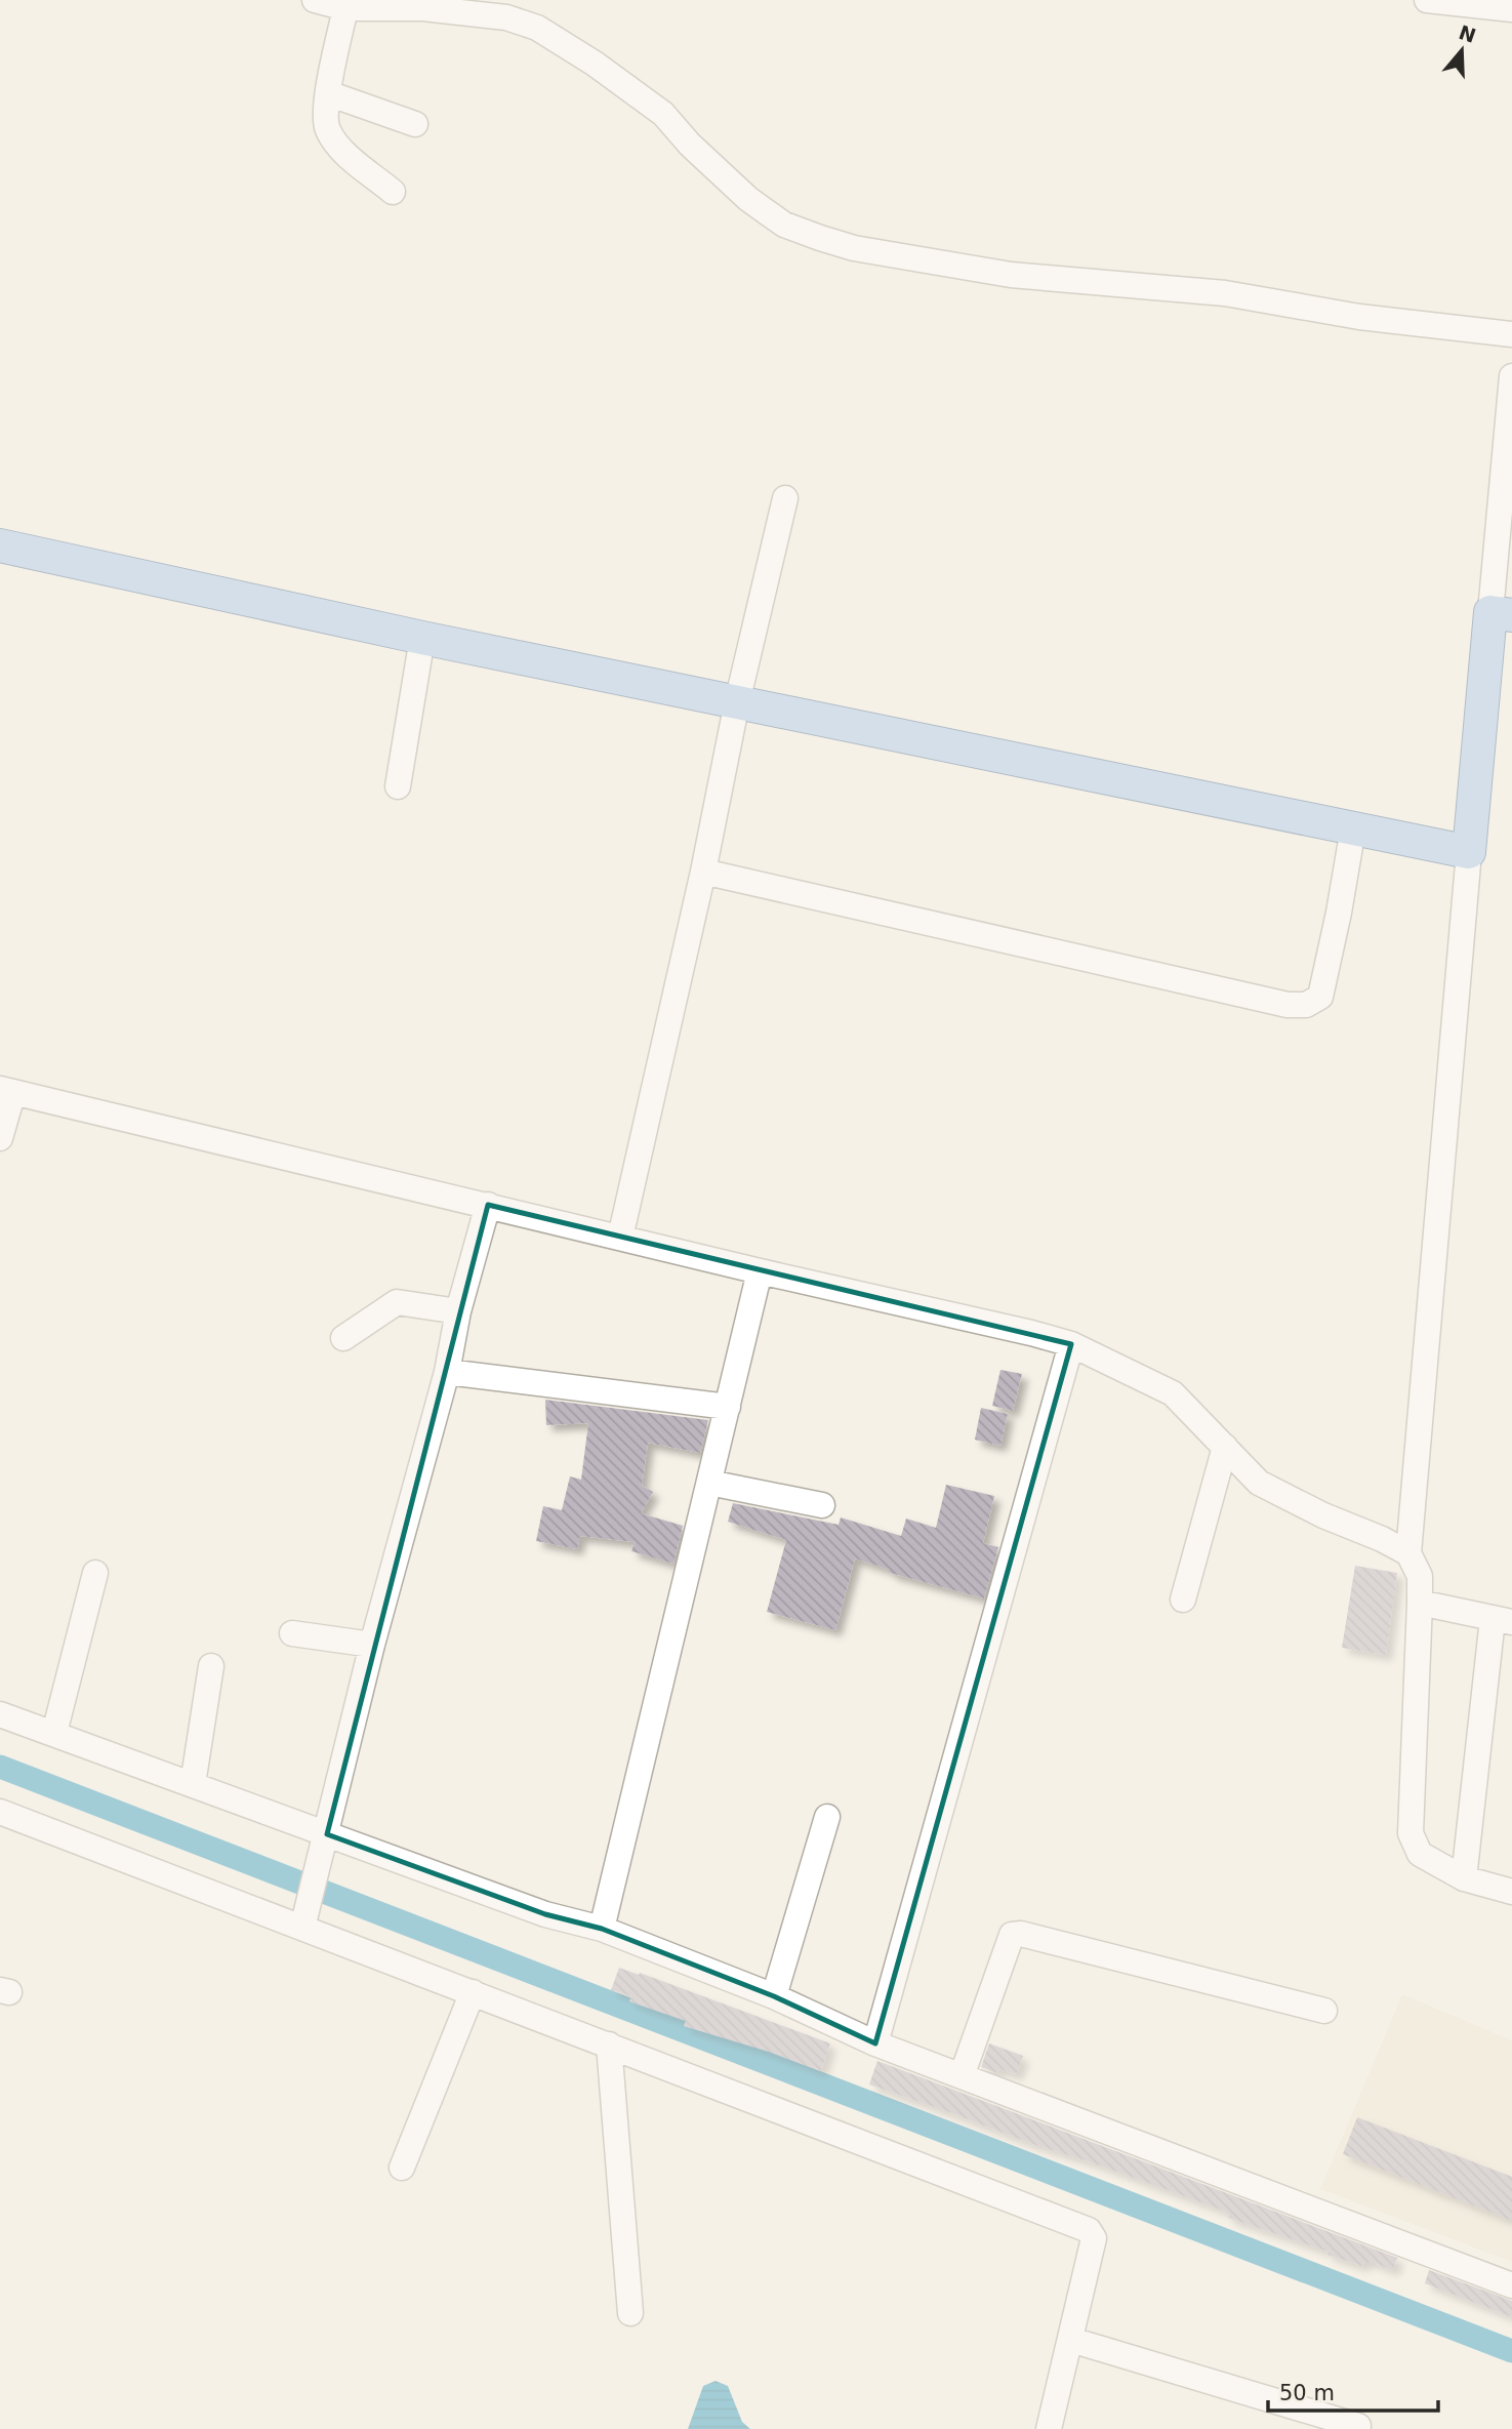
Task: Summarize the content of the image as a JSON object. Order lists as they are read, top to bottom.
{
  "scale_bar": "50 m",
  "north": "top"
}
